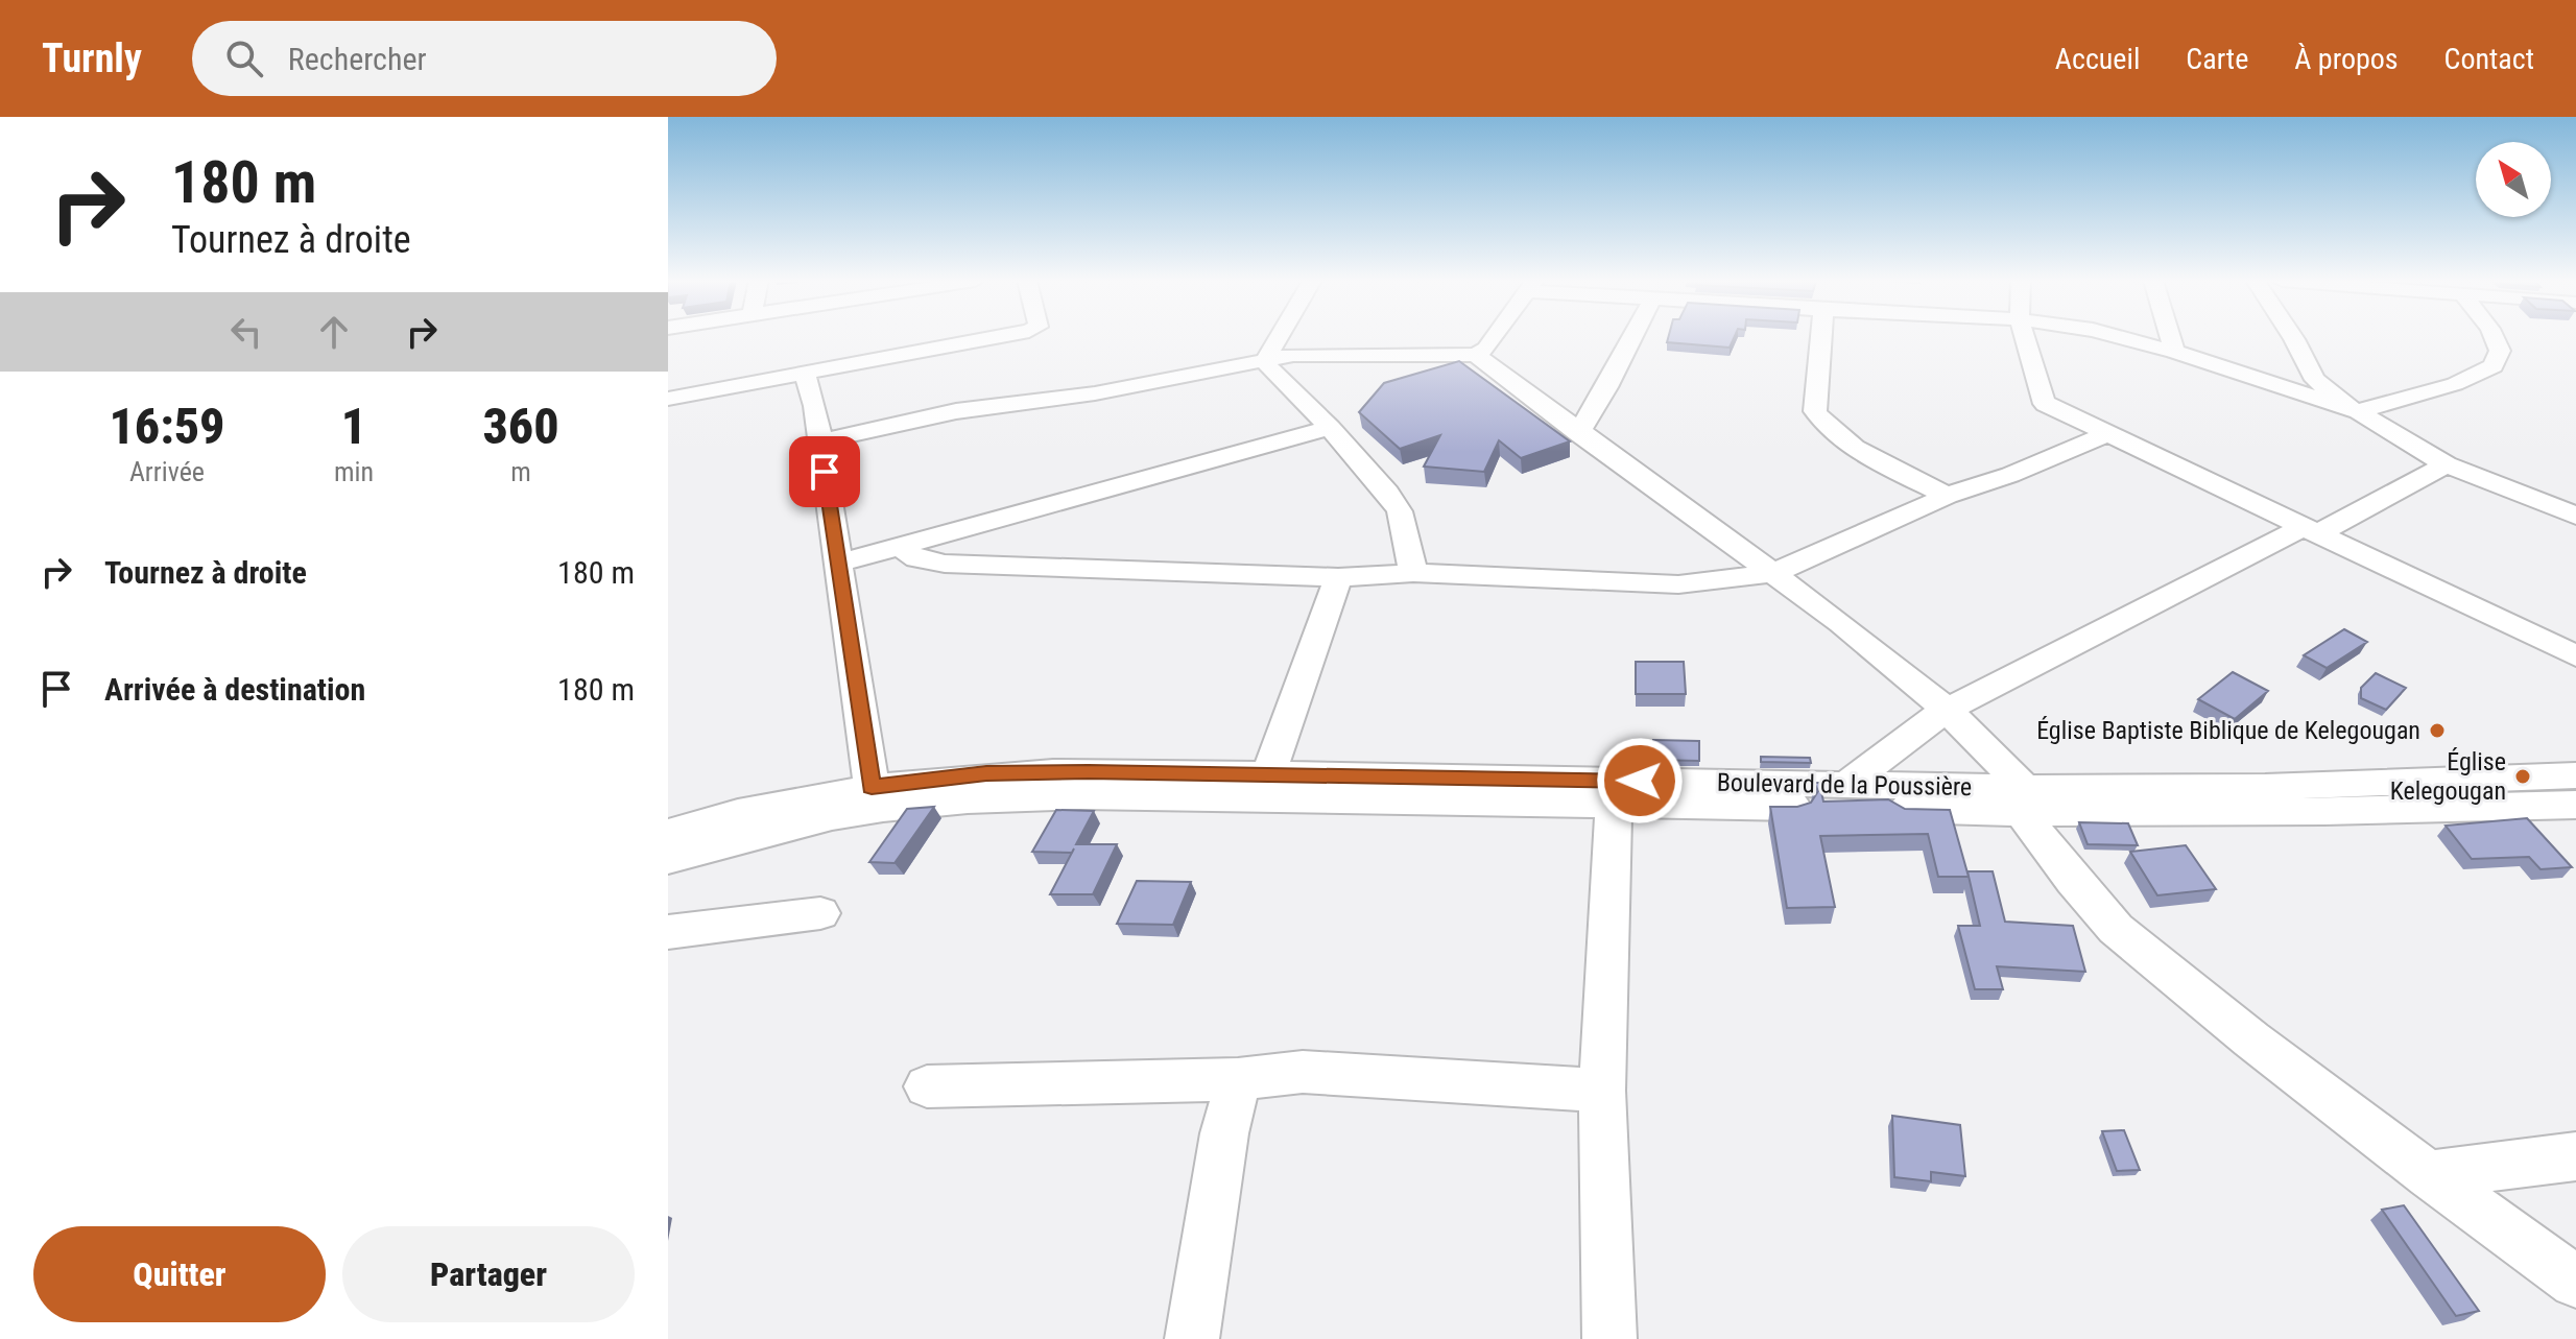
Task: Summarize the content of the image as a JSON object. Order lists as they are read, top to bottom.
{
  "streets": {
    "street": ["Boulevard de la Poussière"]
  },
  "places": ["Église Baptiste Biblique de Kelegougan", "Église Kelegougan"],
  "north": "top left",
  "page": {
    "header": "Turnly",
    "search": "Rechercher",
    "nav": [
      "Accueil",
      "Carte",
      "À propos",
      "Contact"
    ],
    "turn": ["180 m", "Tournez à droite"],
    "eta": [
      "16:59",
      "Arrivée",
      "1",
      "min",
      "360",
      "m"
    ],
    "list": [
      {
        "name": "Tournez à droite",
        "value": "180 m"
      },
      {
        "name": "Arrivée à destination",
        "value": "180 m"
      }
    ],
    "buttons": ["Quitter", "Partager"]
  }
}
